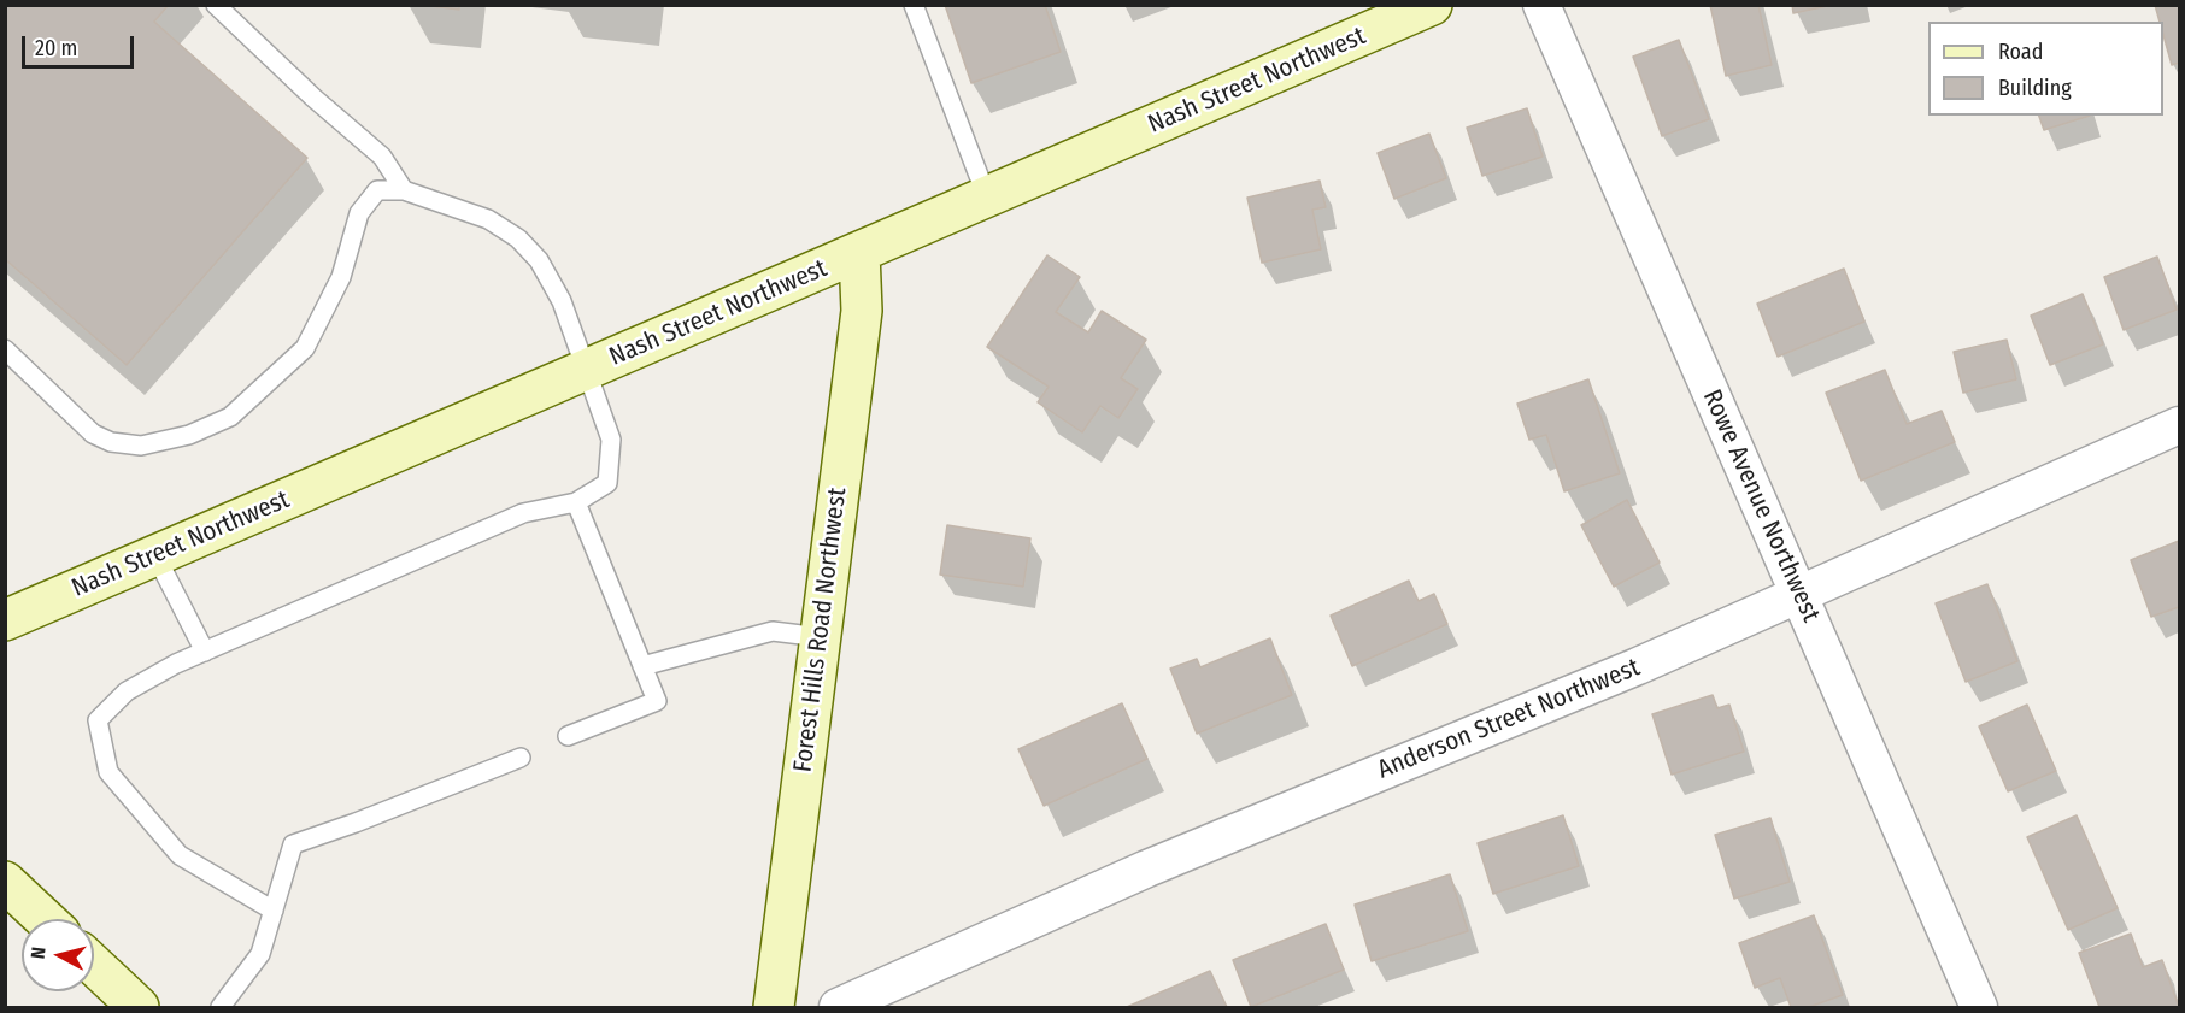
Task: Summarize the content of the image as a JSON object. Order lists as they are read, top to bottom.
{
  "streets": {
    "main road": ["Nash Street Northwest", "Forest Hills Road Northwest"],
    "street": ["Rowe Avenue Northwest", "Anderson Street Northwest"]
  },
  "crossings": [
    ["Nash Street Northwest", "Forest Hills Road Northwest"],
    ["Rowe Avenue Northwest", "Anderson Street Northwest"]
  ],
  "legend": ["Road", "Building"],
  "scale_bar": "20 m",
  "north": "left"
}
